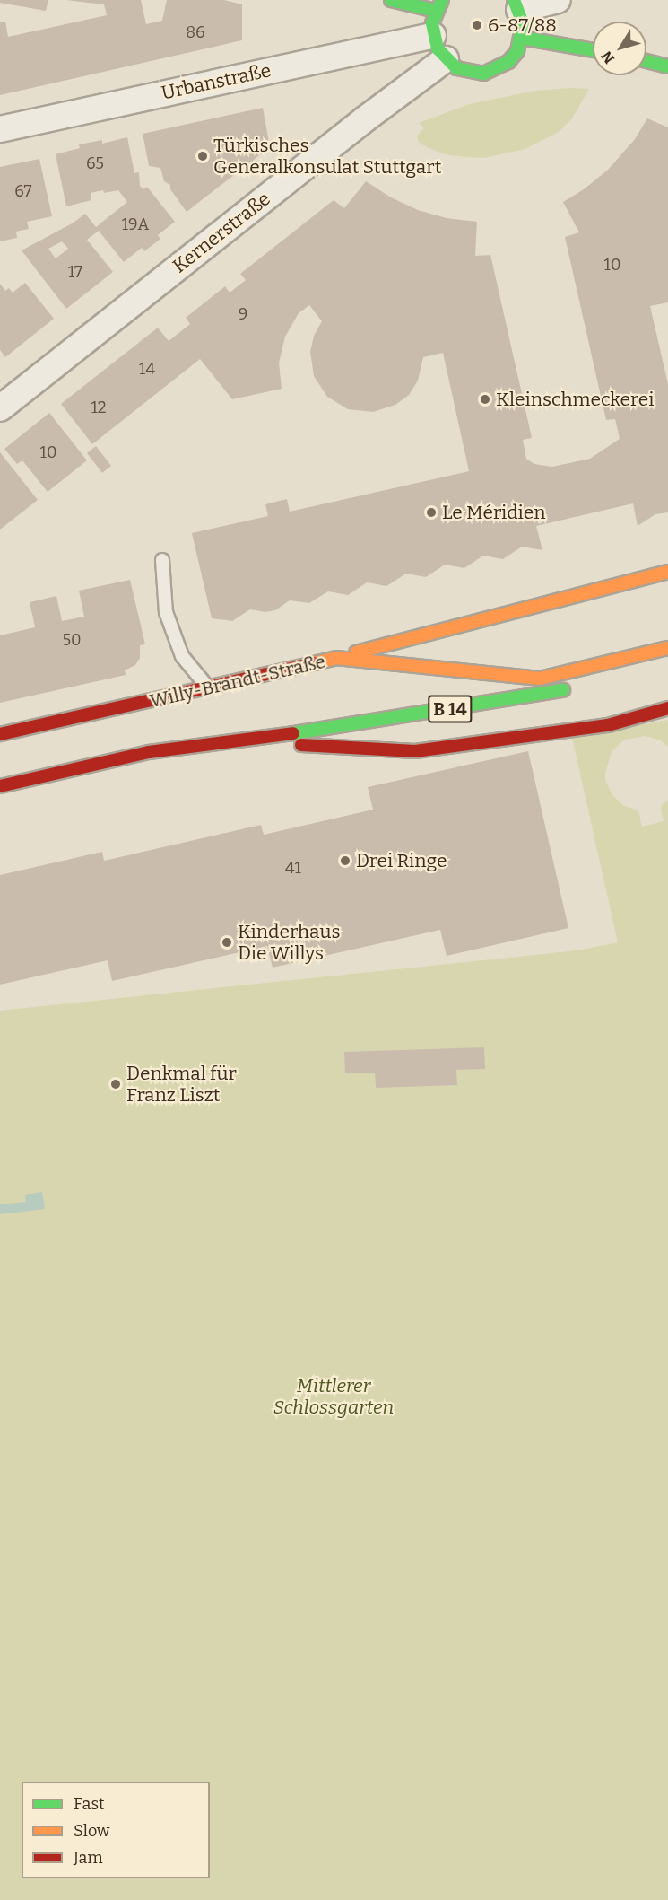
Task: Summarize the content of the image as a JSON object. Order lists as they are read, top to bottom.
{
  "streets": {
    "main road": ["Willy-Brandt-Straße", "B 14"],
    "street": ["Urbanstraße", "Kernerstraße"]
  },
  "parks": ["Mittlerer Schlossgarten"],
  "places": [
    "6-87/88",
    "Türkisches Generalkonsulat Stuttgart",
    "Kleinschmeckerei",
    "Le Méridien",
    "Drei Ringe",
    "Kinderhaus Die Willys",
    "Denkmal für Franz Liszt"
  ],
  "house_numbers": [
    "86",
    "65",
    "67",
    "19A",
    "10",
    "17",
    "9",
    "14",
    "12",
    "10",
    "50",
    "41"
  ],
  "legend": ["Fast", "Slow", "Jam"],
  "north": "bottom left"
}
